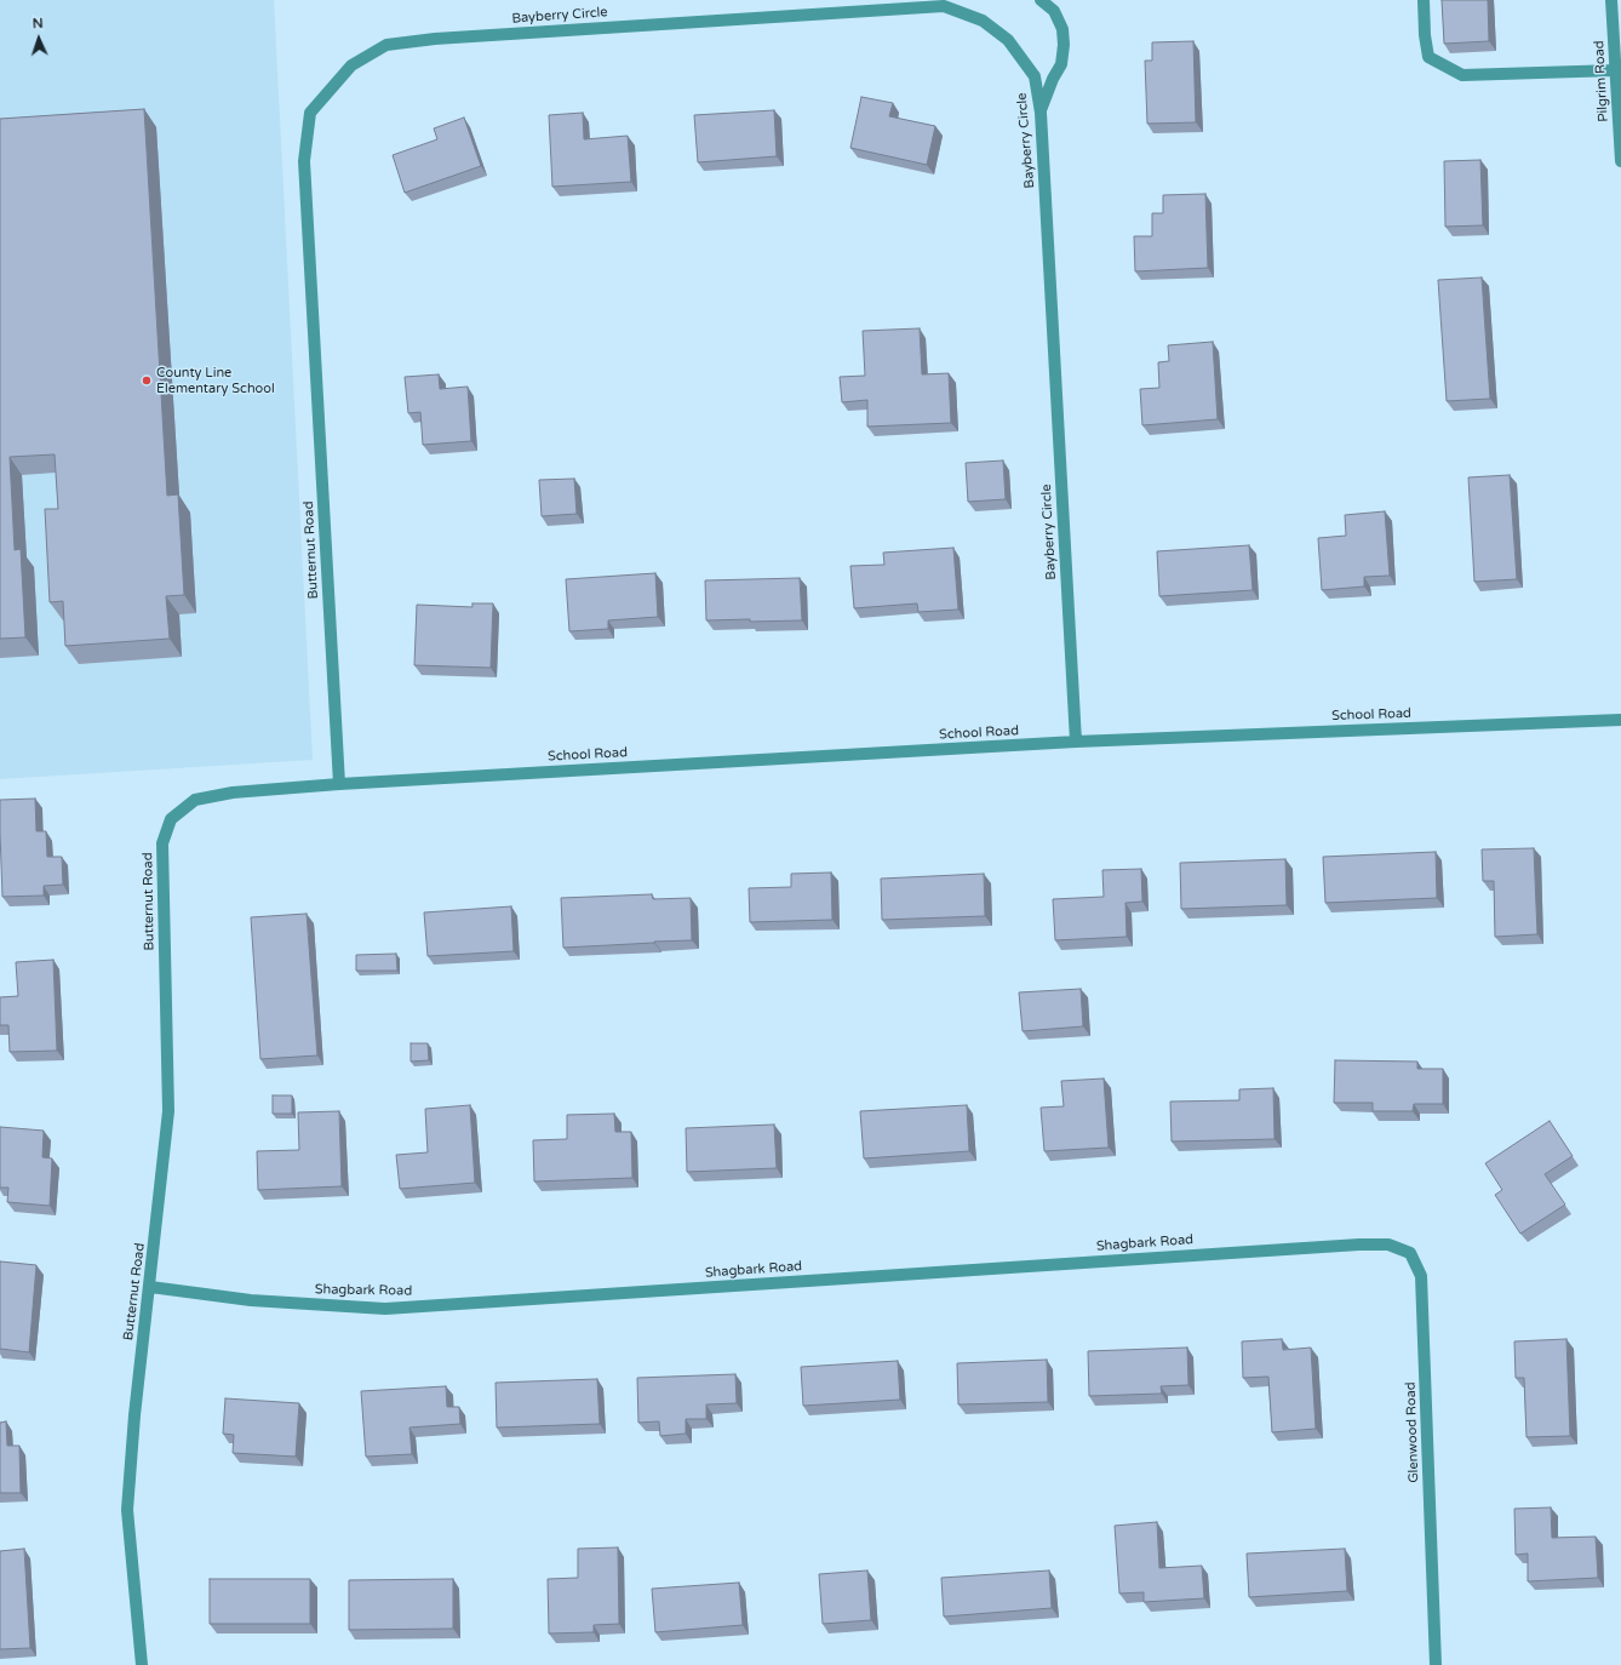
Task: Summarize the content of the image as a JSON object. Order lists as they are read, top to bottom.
{
  "streets": {
    "street": [
      "Bayberry Circle",
      "Pilgrim Road",
      "Butternut Road",
      "School Road",
      "Shagbark Road",
      "Glenwood Road"
    ]
  },
  "crossings": [
    ["Bayberry Circle", "Butternut Road"],
    ["Bayberry Circle", "School Road"],
    ["Butternut Road", "School Road"],
    ["Butternut Road", "Shagbark Road"],
    ["Shagbark Road", "Glenwood Road"]
  ],
  "places": ["County Line Elementary School"],
  "north": "top"
}
